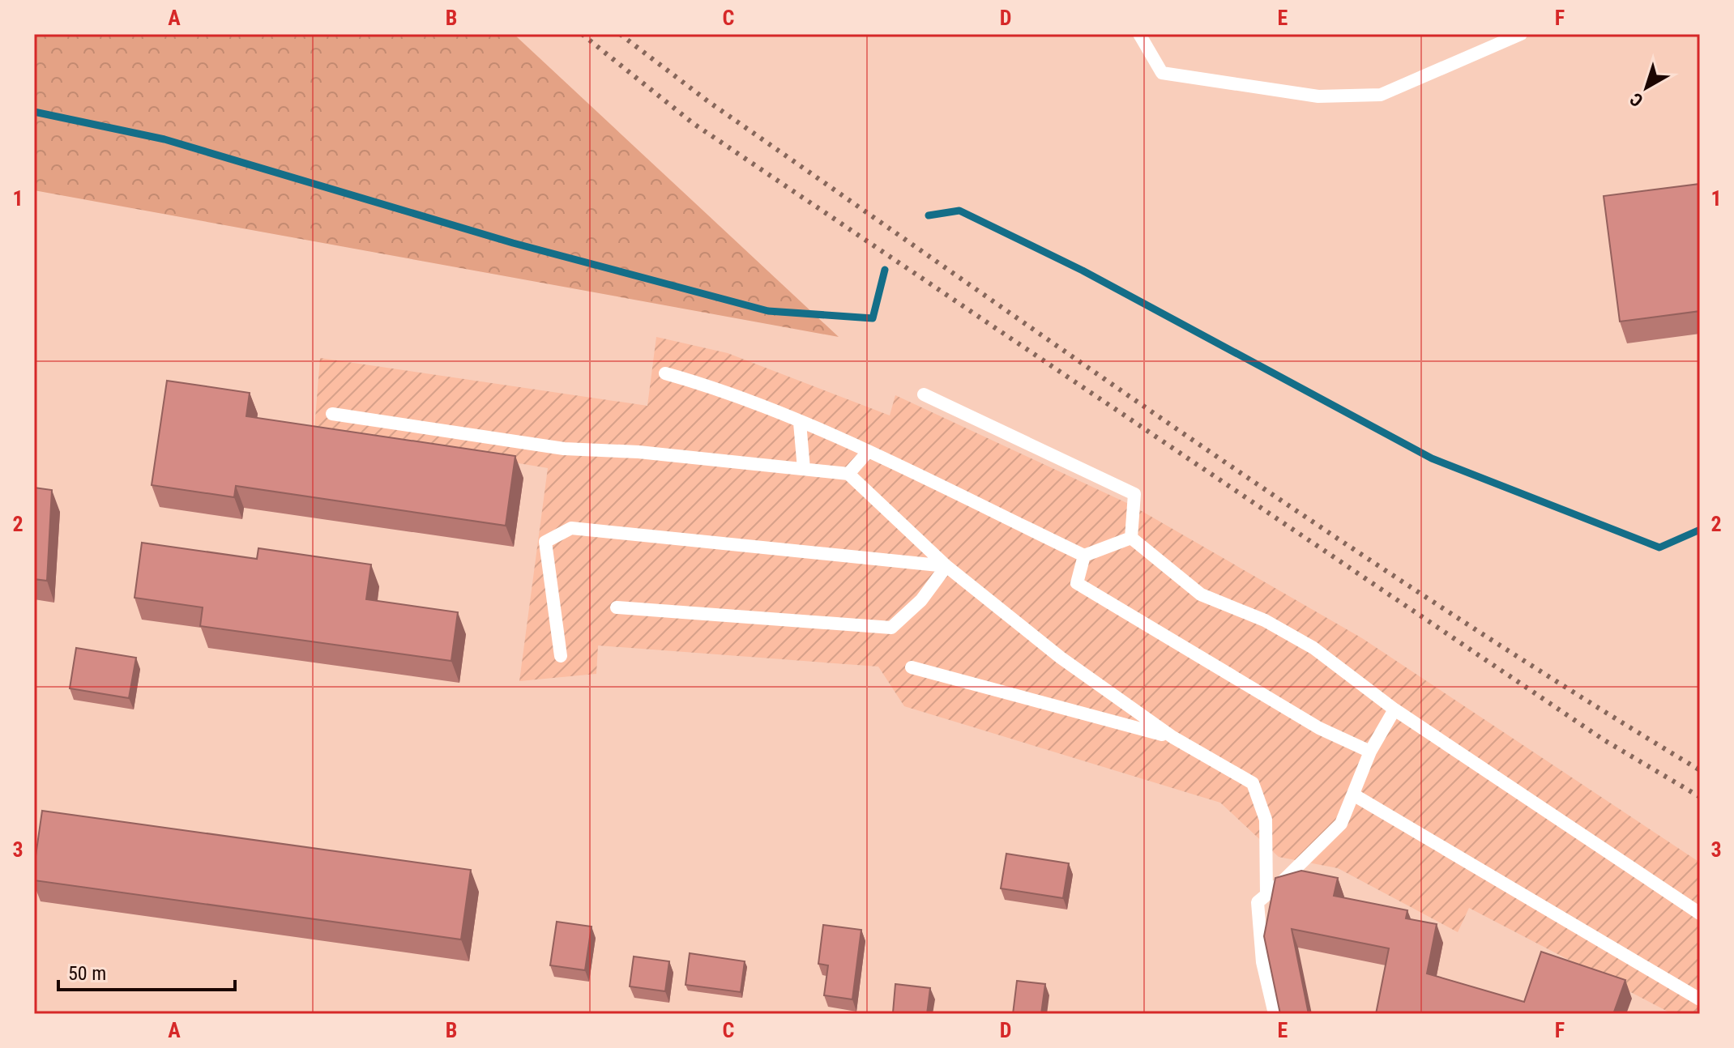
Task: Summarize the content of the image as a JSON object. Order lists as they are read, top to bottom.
{
  "scale_bar": "50 m",
  "north": "bottom left",
  "grid": {
    "columns": [
      "A",
      "B",
      "C",
      "D",
      "E",
      "F"
    ],
    "rows": ["1", "2", "3"]
  }
}
